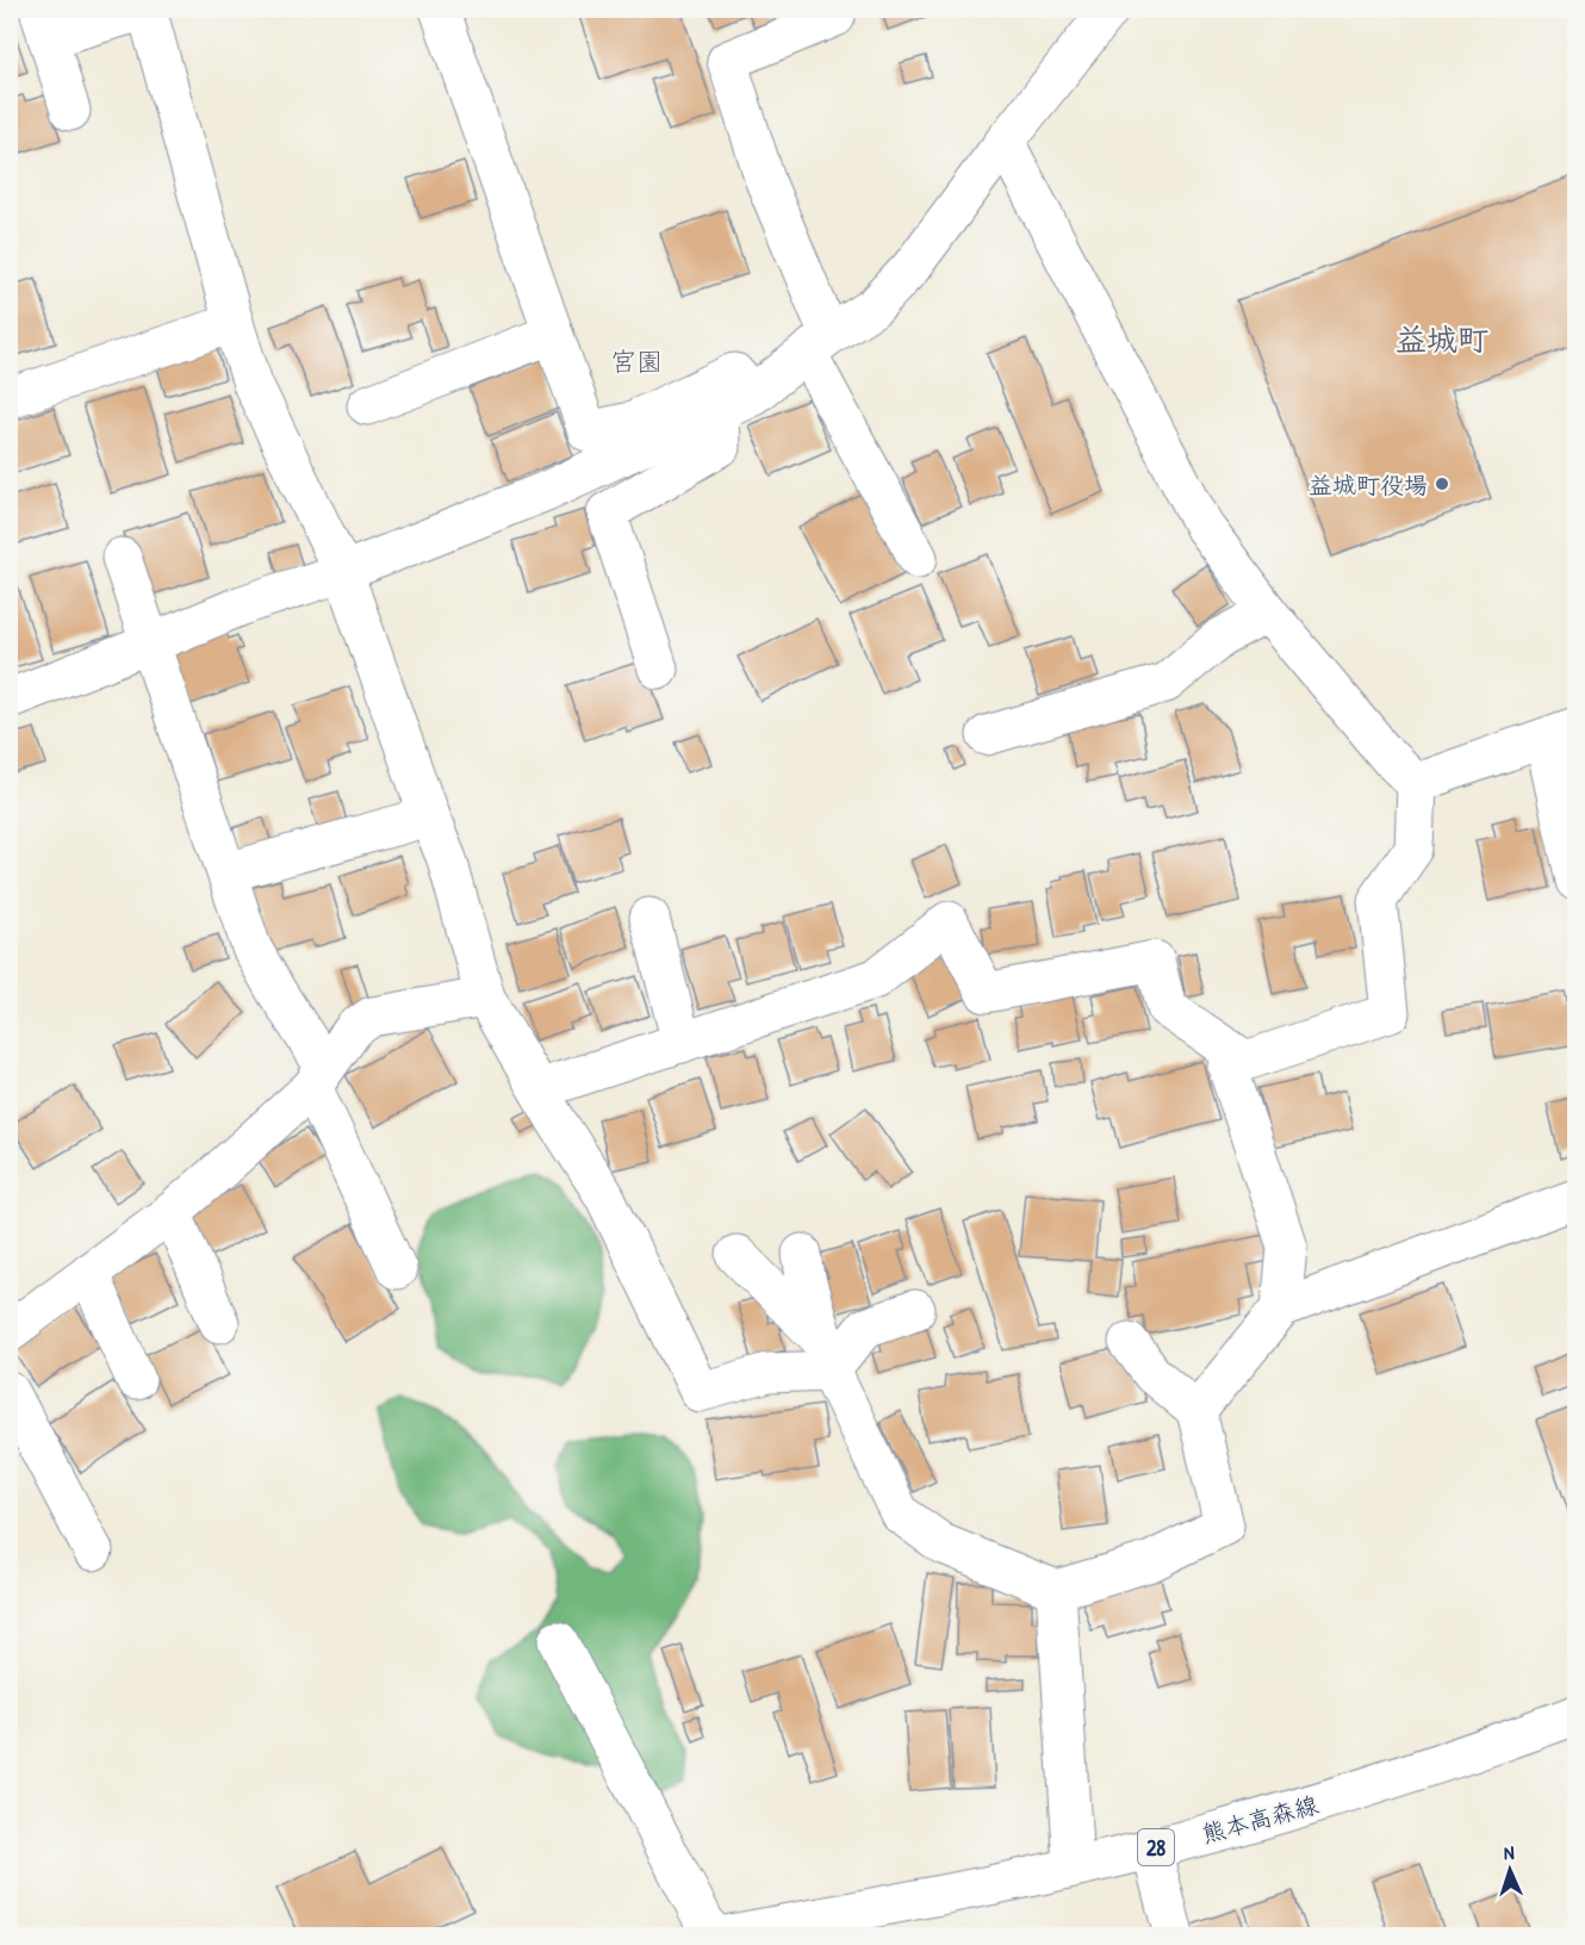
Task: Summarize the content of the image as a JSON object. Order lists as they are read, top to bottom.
{
  "streets": {
    "street": ["熊本高森線", "28"]
  },
  "districts": ["益城町", "宮園"],
  "places": ["益城町役場"],
  "north": "top"
}
